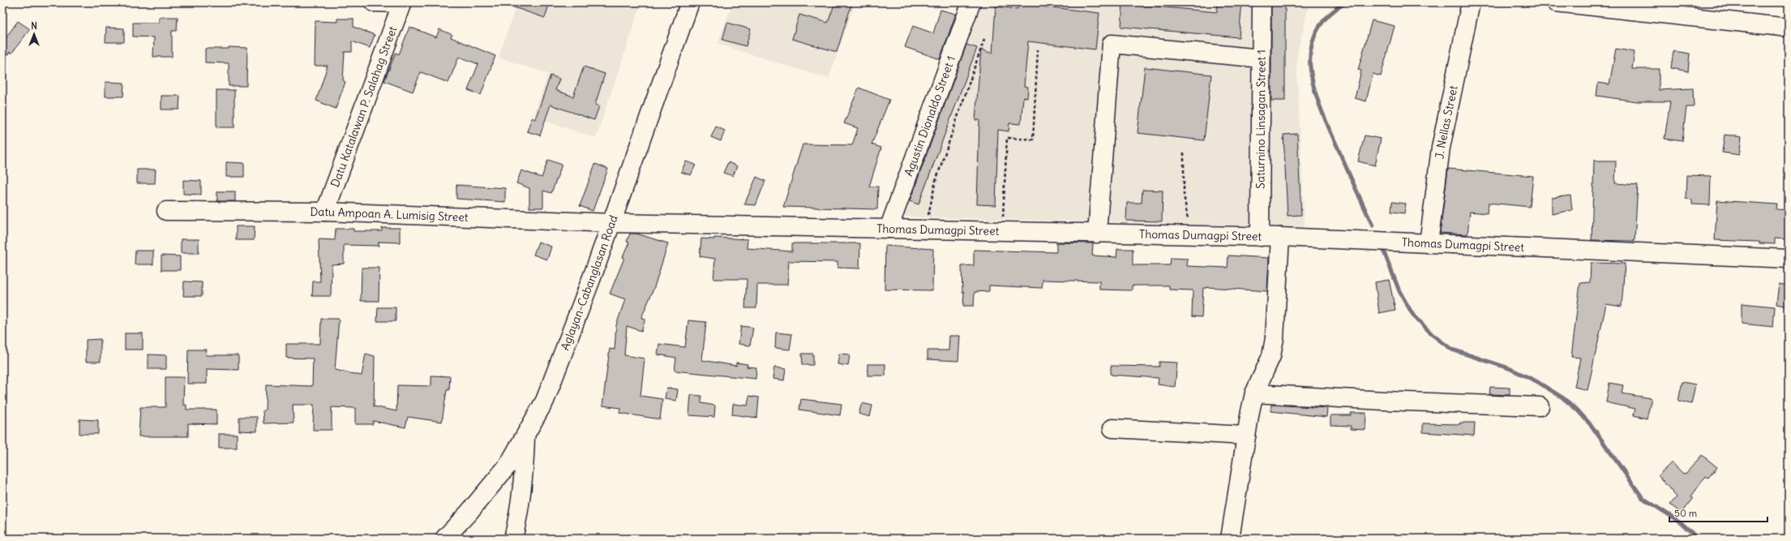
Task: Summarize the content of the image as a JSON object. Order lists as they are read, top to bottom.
{
  "streets": {
    "street": [
      "Datu Katalawan P. Salahag Street",
      "Agustin Dionaldo Street 1",
      "Saturnino Linsagan Street 1",
      "J. Nellas Street",
      "Datu Ampoan A. Lumisig Street",
      "Thomas Dumagpi Street",
      "Aglayan-Cabanglasan Road"
    ]
  },
  "crossings": [
    ["Datu Katalawan P. Salahag Street", "Datu Ampoan A. Lumisig Street"],
    ["Agustin Dionaldo Street 1", "Thomas Dumagpi Street"],
    ["Saturnino Linsagan Street 1", "Thomas Dumagpi Street"],
    ["J. Nellas Street", "Thomas Dumagpi Street"],
    ["Datu Ampoan A. Lumisig Street", "Thomas Dumagpi Street"],
    ["Datu Ampoan A. Lumisig Street", "Aglayan-Cabanglasan Road"],
    ["Thomas Dumagpi Street", "Aglayan-Cabanglasan Road"]
  ],
  "scale_bar": "50 m",
  "north": "top"
}
